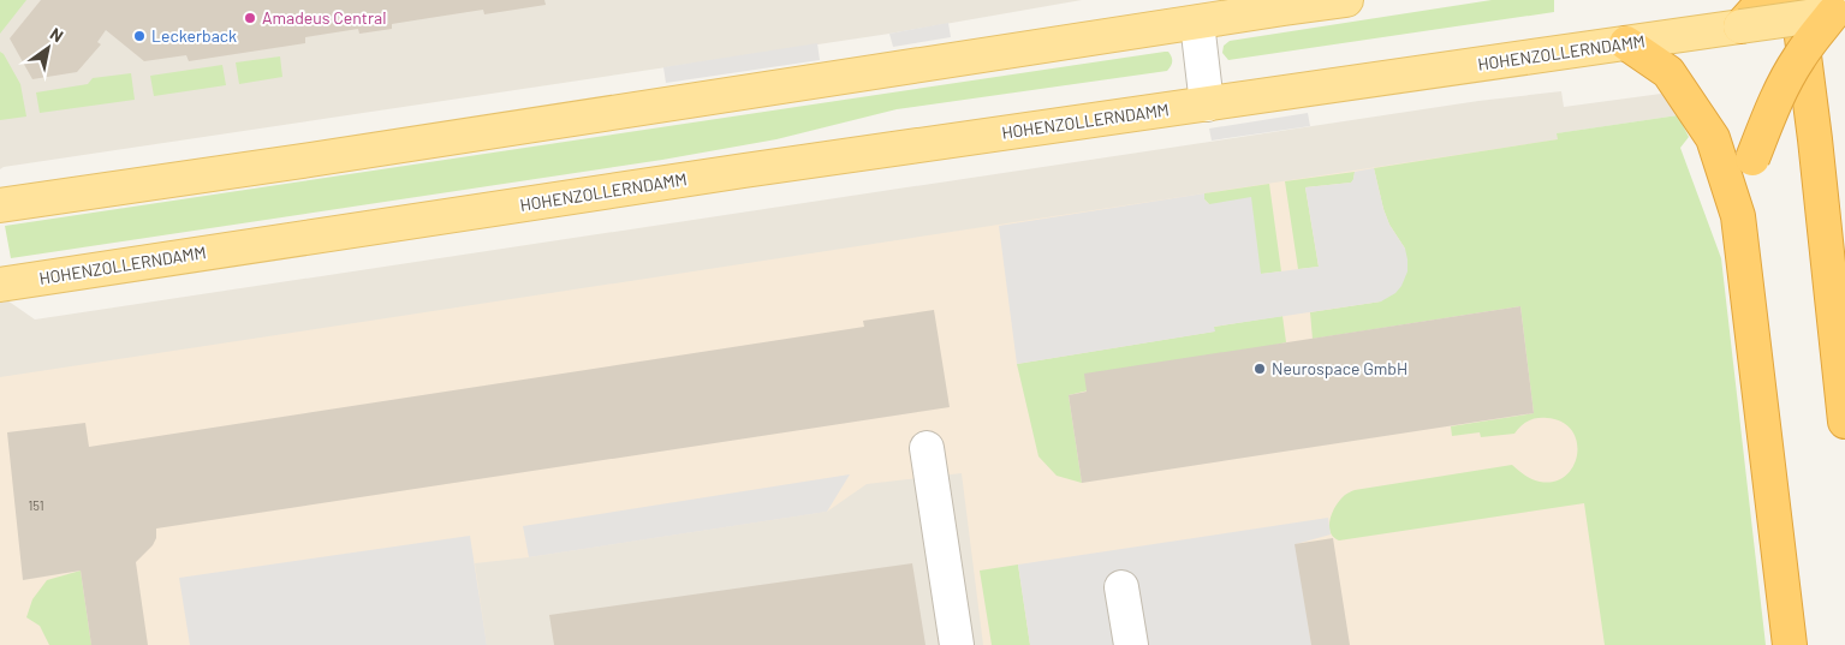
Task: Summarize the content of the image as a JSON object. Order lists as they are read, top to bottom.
{
  "streets": {
    "main road": ["HOHENZOLLERNDAMM"]
  },
  "places": ["Amadeus Central", "Leckerback", "Neurospace GmbH"],
  "house_numbers": ["151"],
  "north": "top right"
}
